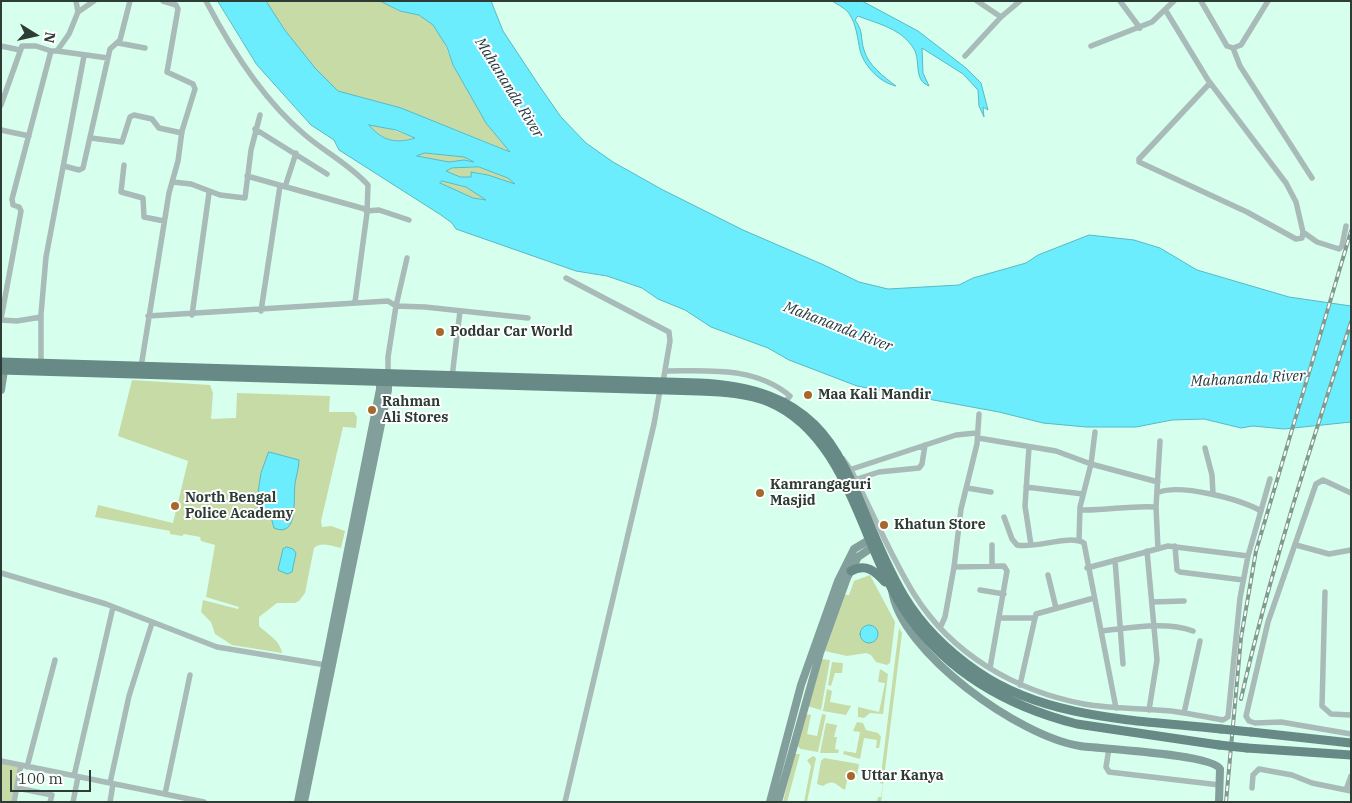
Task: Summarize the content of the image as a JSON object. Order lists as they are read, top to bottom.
{
  "water": ["Mahananda River"],
  "places": [
    "Poddar Car World",
    "Maa Kali Mandir",
    "Rahman Ali Stores",
    "Kamrangaguri Masjid",
    "North Bengal Police Academy",
    "Khatun Store",
    "Uttar Kanya"
  ],
  "scale_bar": "100 m",
  "north": "right"
}
